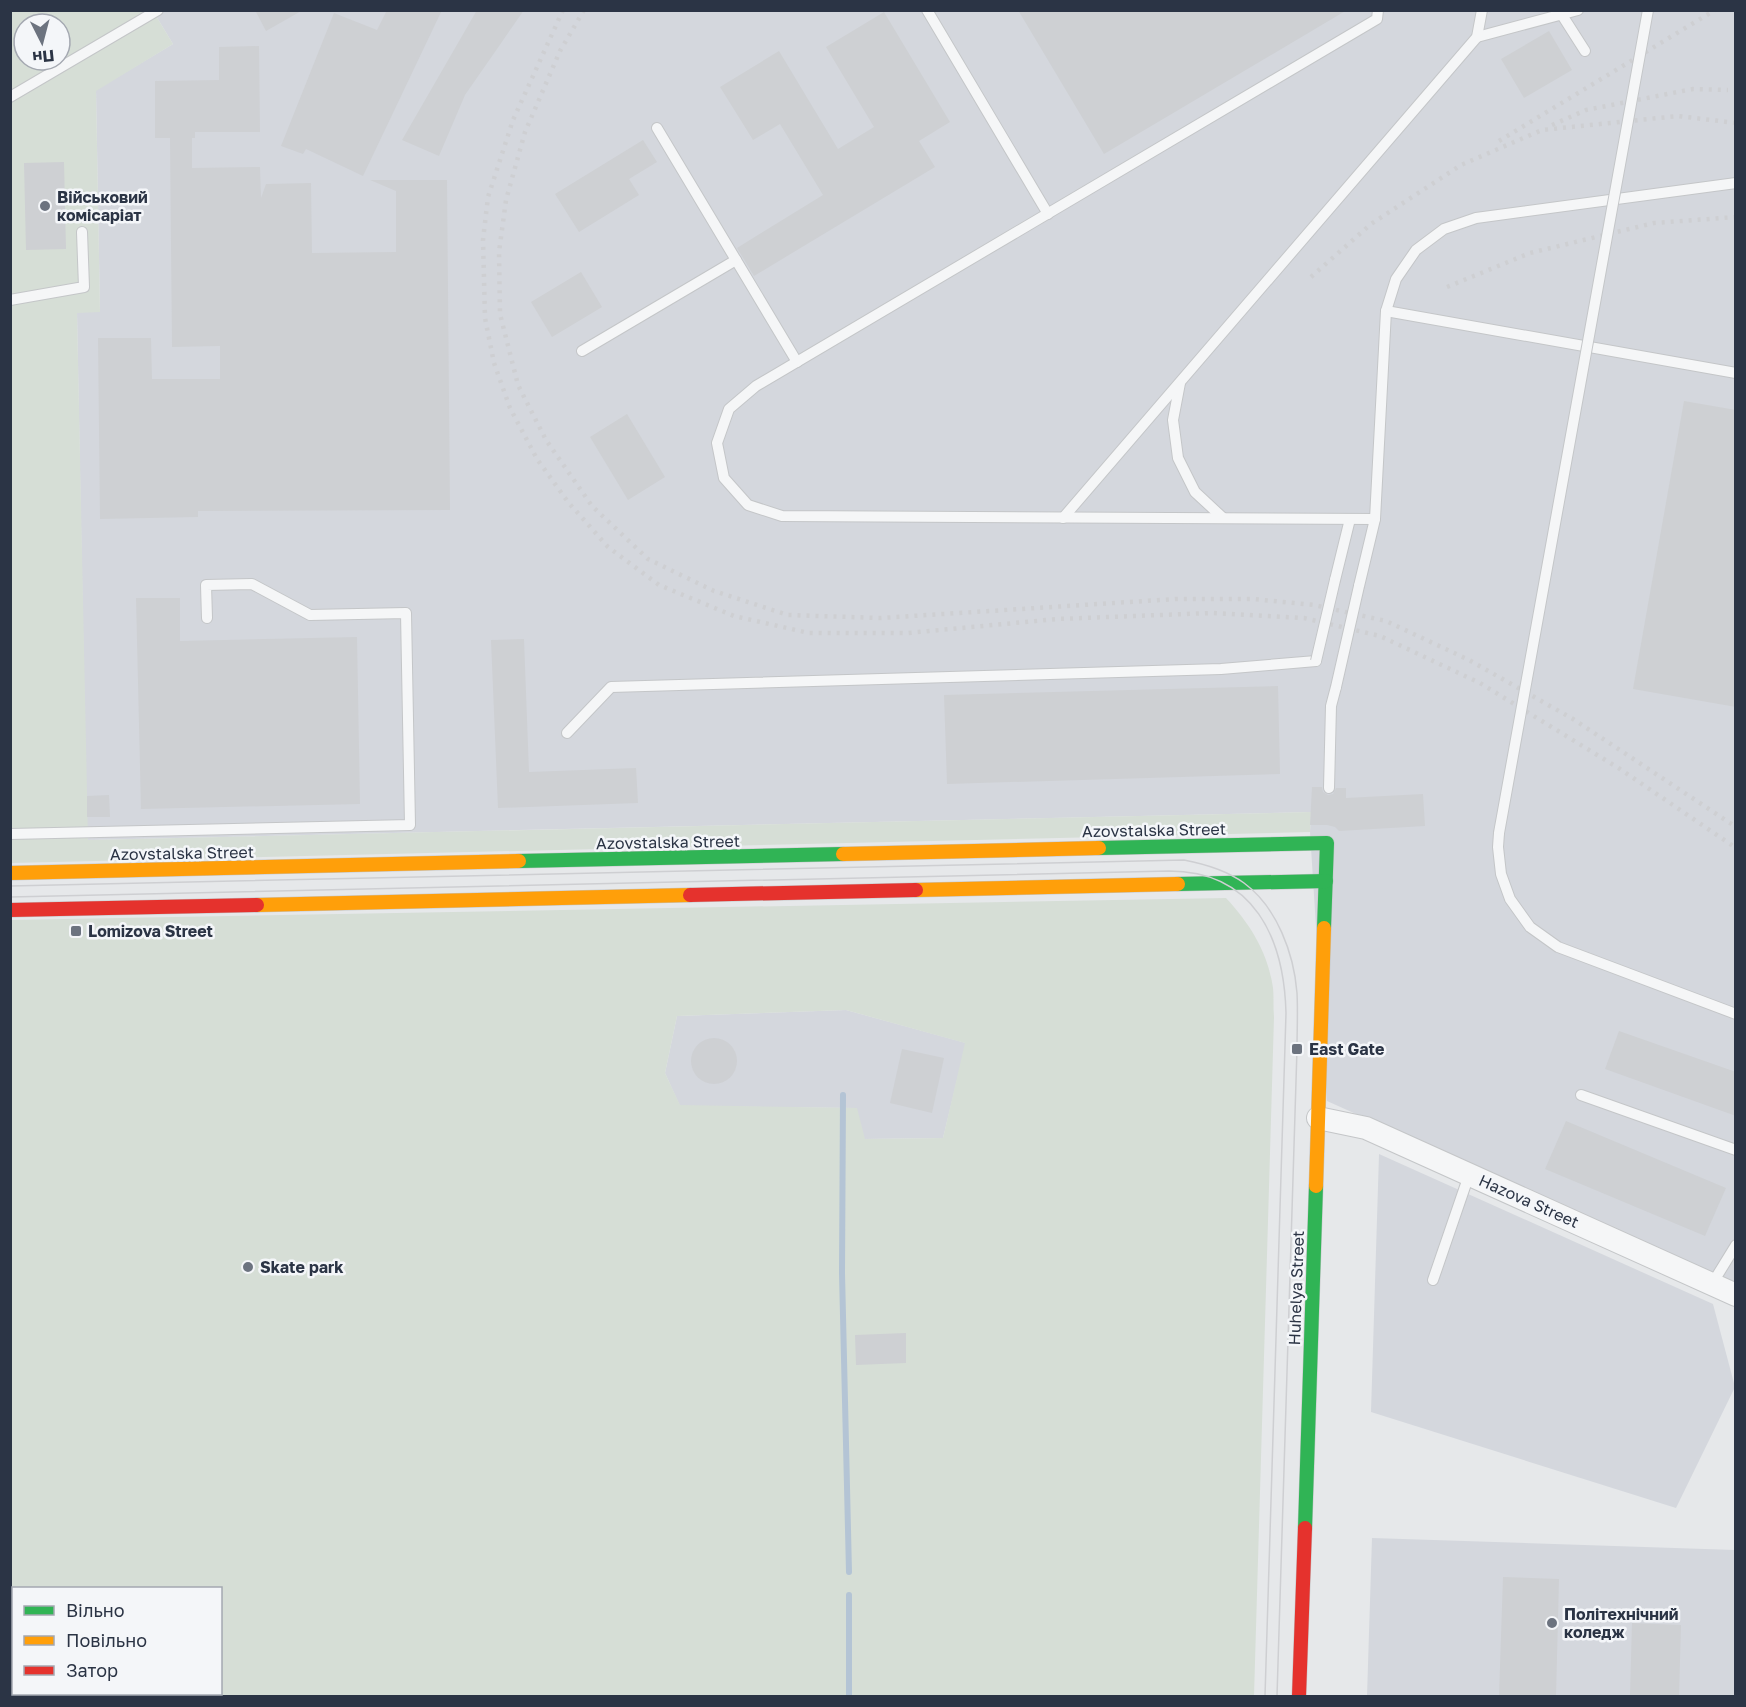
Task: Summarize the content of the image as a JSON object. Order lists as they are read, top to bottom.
{
  "streets": {
    "street": ["Azovstalska Street", "Hazova Street", "Huhelya Street"]
  },
  "crossings": [
    ["Azovstalska Street", "Huhelya Street"],
    ["Hazova Street", "Huhelya Street"]
  ],
  "places": {
    "other": ["Військовий комісаріат", "Skate park", "Політехнічний коледж"],
    "transit": ["Lomizova Street", "East Gate"]
  },
  "legend": ["Вільно", "Повільно", "Затор"],
  "north": "bottom"
}
